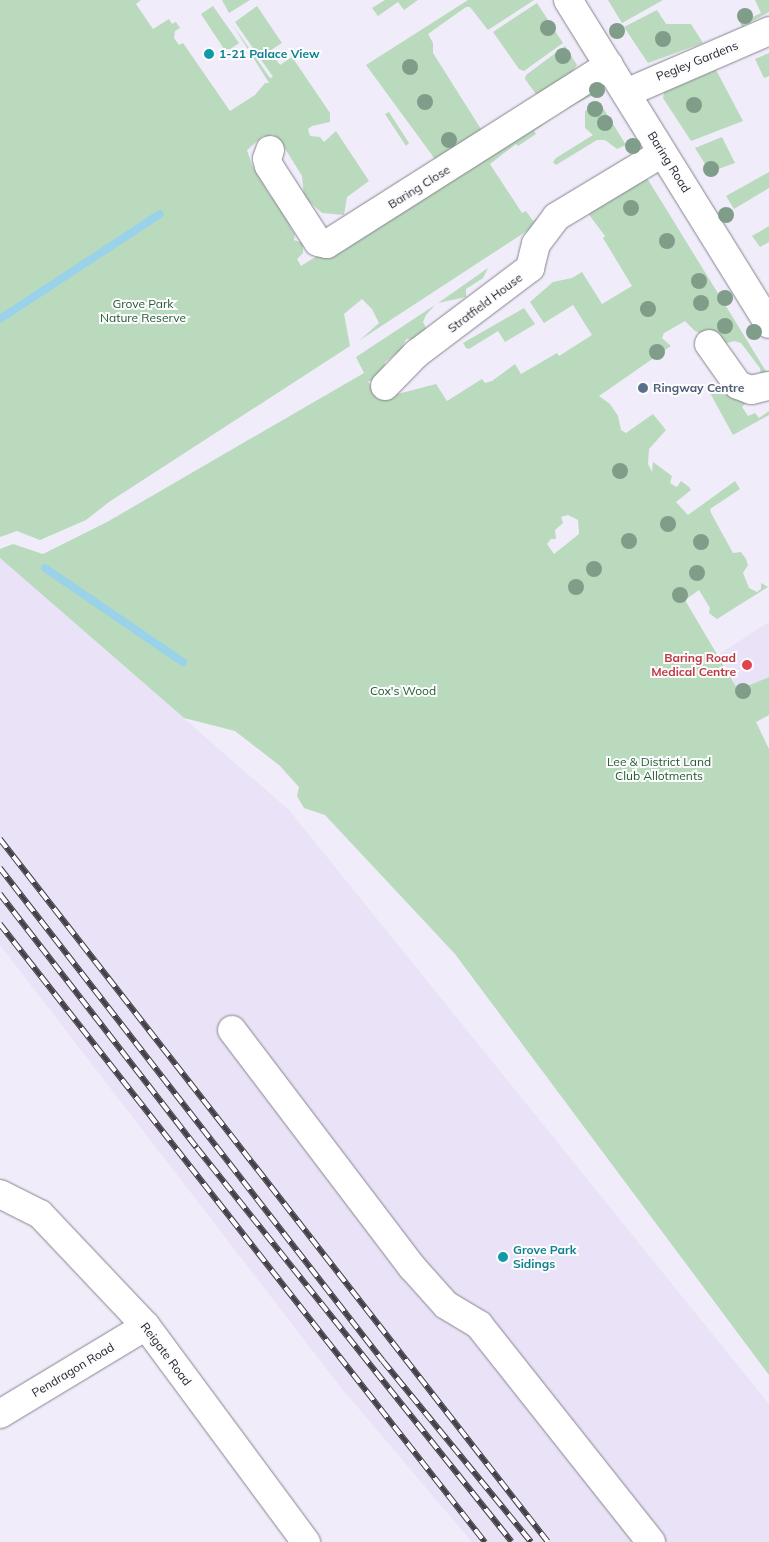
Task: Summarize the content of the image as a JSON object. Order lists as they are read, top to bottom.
{
  "streets": {
    "street": [
      "Pegley Gardens",
      "Baring Road",
      "Baring Close",
      "Stratfield House",
      "Reigate Road",
      "Pendragon Road"
    ]
  },
  "crossings": [
    ["Pegley Gardens", "Baring Road"],
    ["Baring Road", "Baring Close"],
    ["Baring Road", "Stratfield House"],
    ["Reigate Road", "Pendragon Road"]
  ],
  "parks": ["Grove Park Nature Reserve", "Cox's Wood", "Lee & District Land Club Allotments"],
  "places": [
    "1-21 Palace View",
    "Ringway Centre",
    "Baring Road Medical Centre",
    "Grove Park Sidings"
  ]
}
